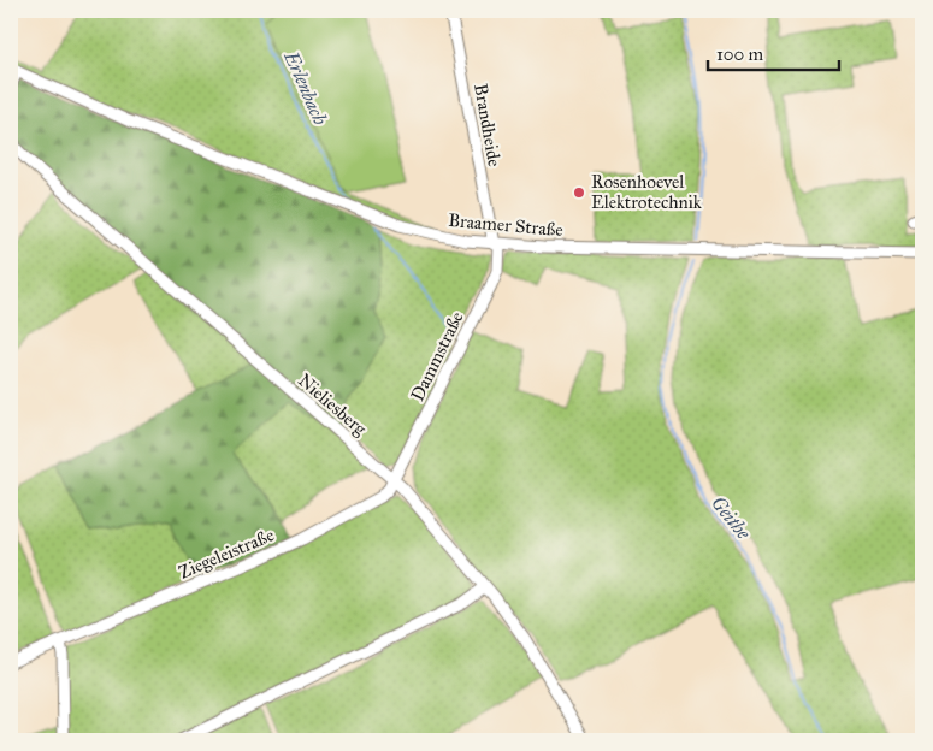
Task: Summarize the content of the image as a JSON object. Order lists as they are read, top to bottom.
{
  "streets": {
    "street": [
      "Brandheide",
      "Braamer Straße",
      "Dammstraße",
      "Nieliesberg",
      "Ziegeleistraße"
    ]
  },
  "crossings": [
    ["Brandheide", "Braamer Straße"],
    ["Brandheide", "Dammstraße"],
    ["Braamer Straße", "Dammstraße"],
    ["Dammstraße", "Nieliesberg"],
    ["Dammstraße", "Ziegeleistraße"],
    ["Nieliesberg", "Ziegeleistraße"]
  ],
  "water": ["Erlenbach", "Geithe"],
  "places": ["Rosenhoevel Elektrotechnik"],
  "scale_bar": "100 m"
}
